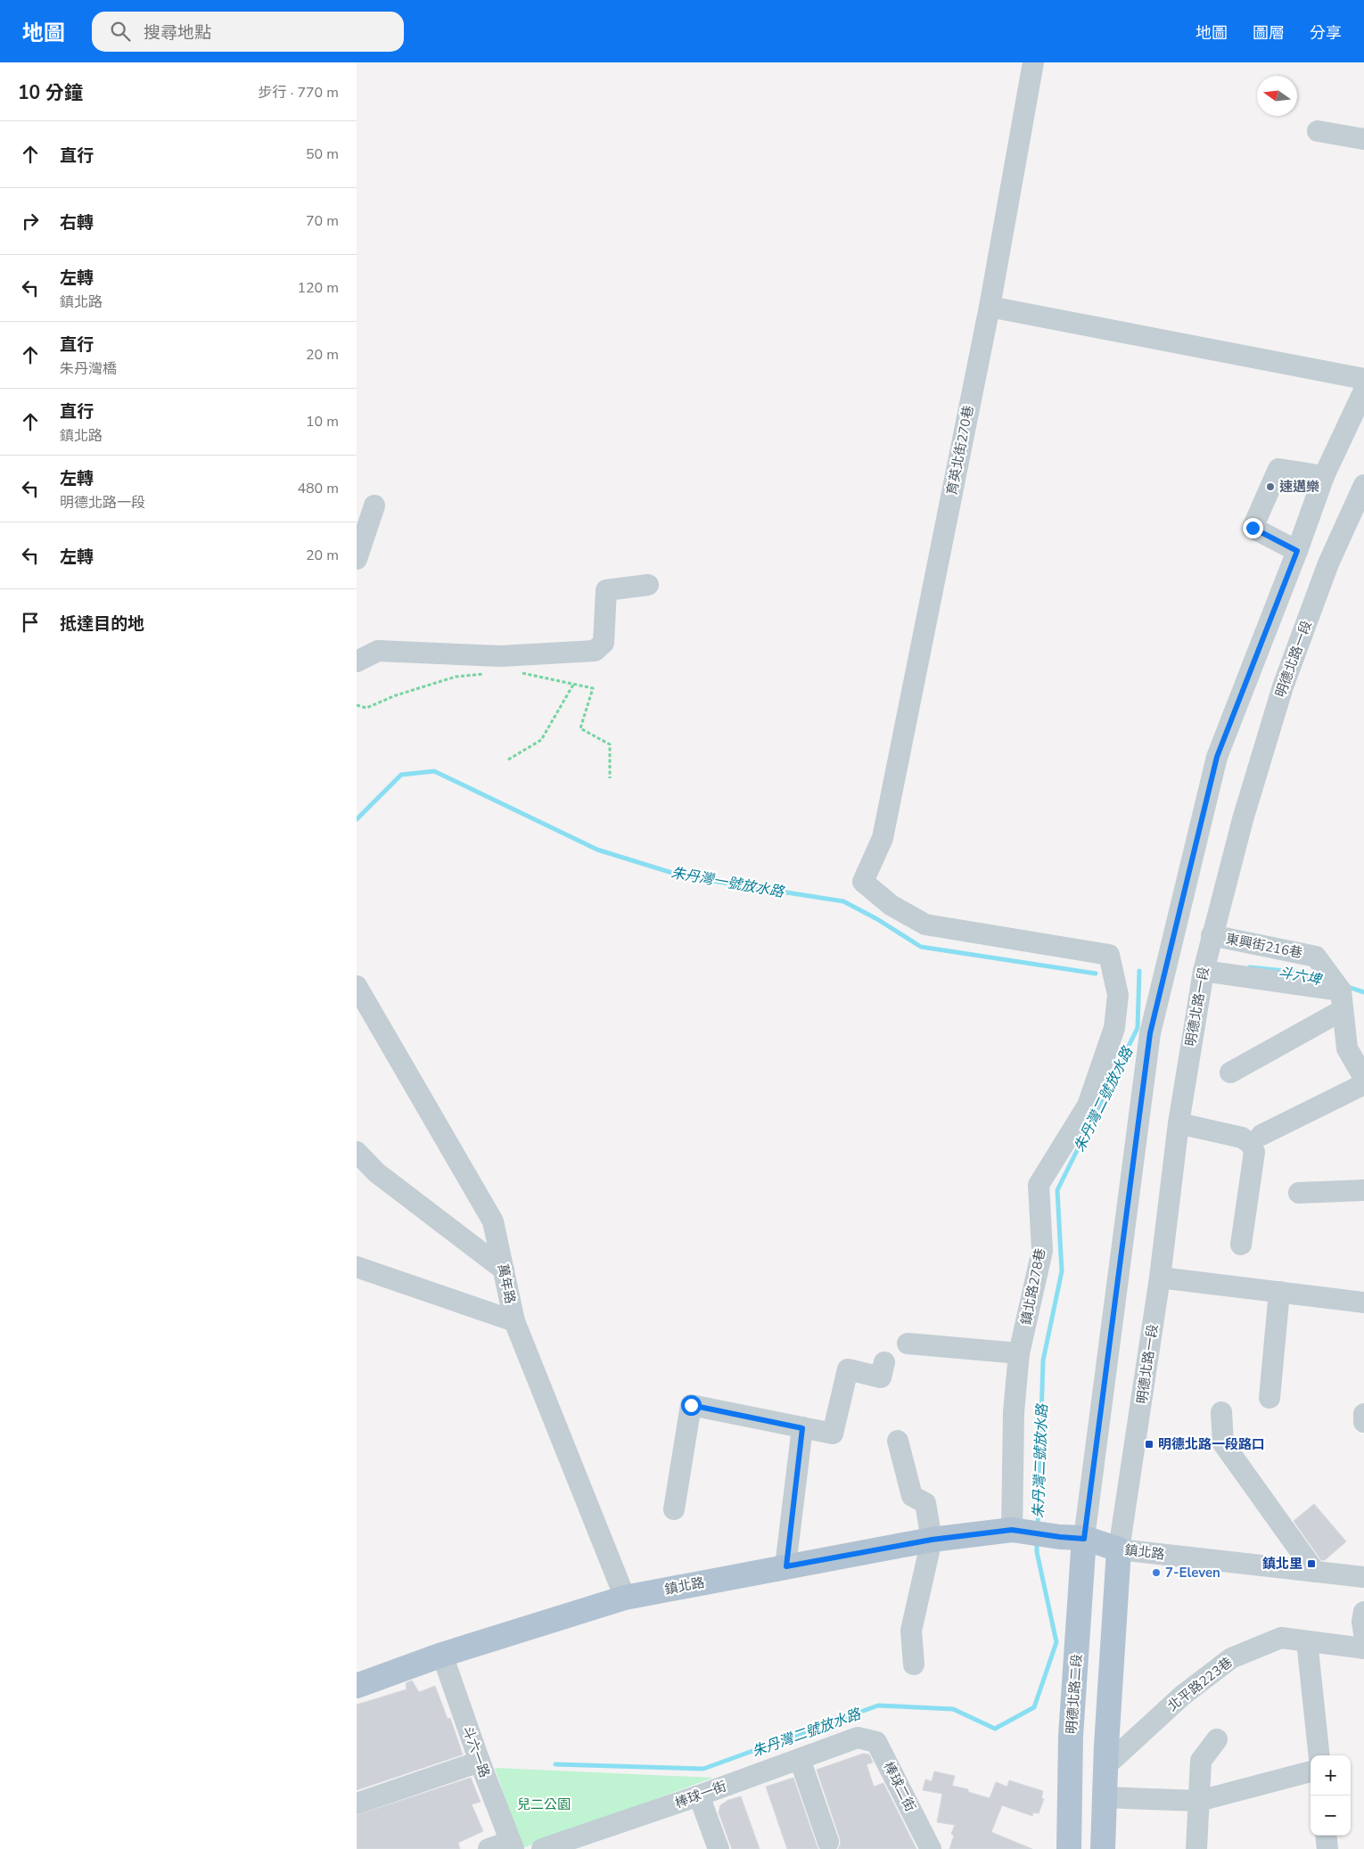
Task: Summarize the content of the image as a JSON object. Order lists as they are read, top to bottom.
{
  "streets": {
    "main road": ["鎮北路", "明德北路二段"],
    "street": [
      "育英北街270巷",
      "明德北路一段",
      "東興街216巷",
      "萬年路",
      "鎮北路278巷",
      "北平路223巷",
      "斗六一路",
      "棒球二街",
      "棒球一街"
    ]
  },
  "crossings": [
    ["育英北街270巷", "鎮北路278巷"],
    ["明德北路一段", "東興街216巷"],
    ["明德北路一段", "鎮北路"],
    ["萬年路", "鎮北路"],
    ["鎮北路278巷", "鎮北路"],
    ["鎮北路", "明德北路二段"],
    ["鎮北路", "斗六一路"],
    ["棒球二街", "棒球一街"]
  ],
  "water": ["朱丹灣一號放水路", "斗六埤", "朱丹灣二號放水路"],
  "parks": ["兒二公園"],
  "places": {
    "other": ["速邁樂", "7-Eleven"],
    "transit": ["明德北路一段路口", "鎮北里"]
  },
  "north": "left",
  "page": {
    "header": "地圖",
    "search": "搜尋地點",
    "nav": ["地圖", "圖層", "分享"],
    "heading": ["10 分鐘", "步行 · 770 m"],
    "list": [
      ["直行", "50 m"],
      ["右轉", "70 m"],
      ["左轉", "鎮北路", "120 m"],
      ["直行", "朱丹灣橋", "20 m"],
      ["直行", "鎮北路", "10 m"],
      ["左轉", "明德北路一段", "480 m"],
      ["左轉", "20 m"],
      "抵達目的地"
    ],
    "map_buttons": ["+", "−"]
  }
}
